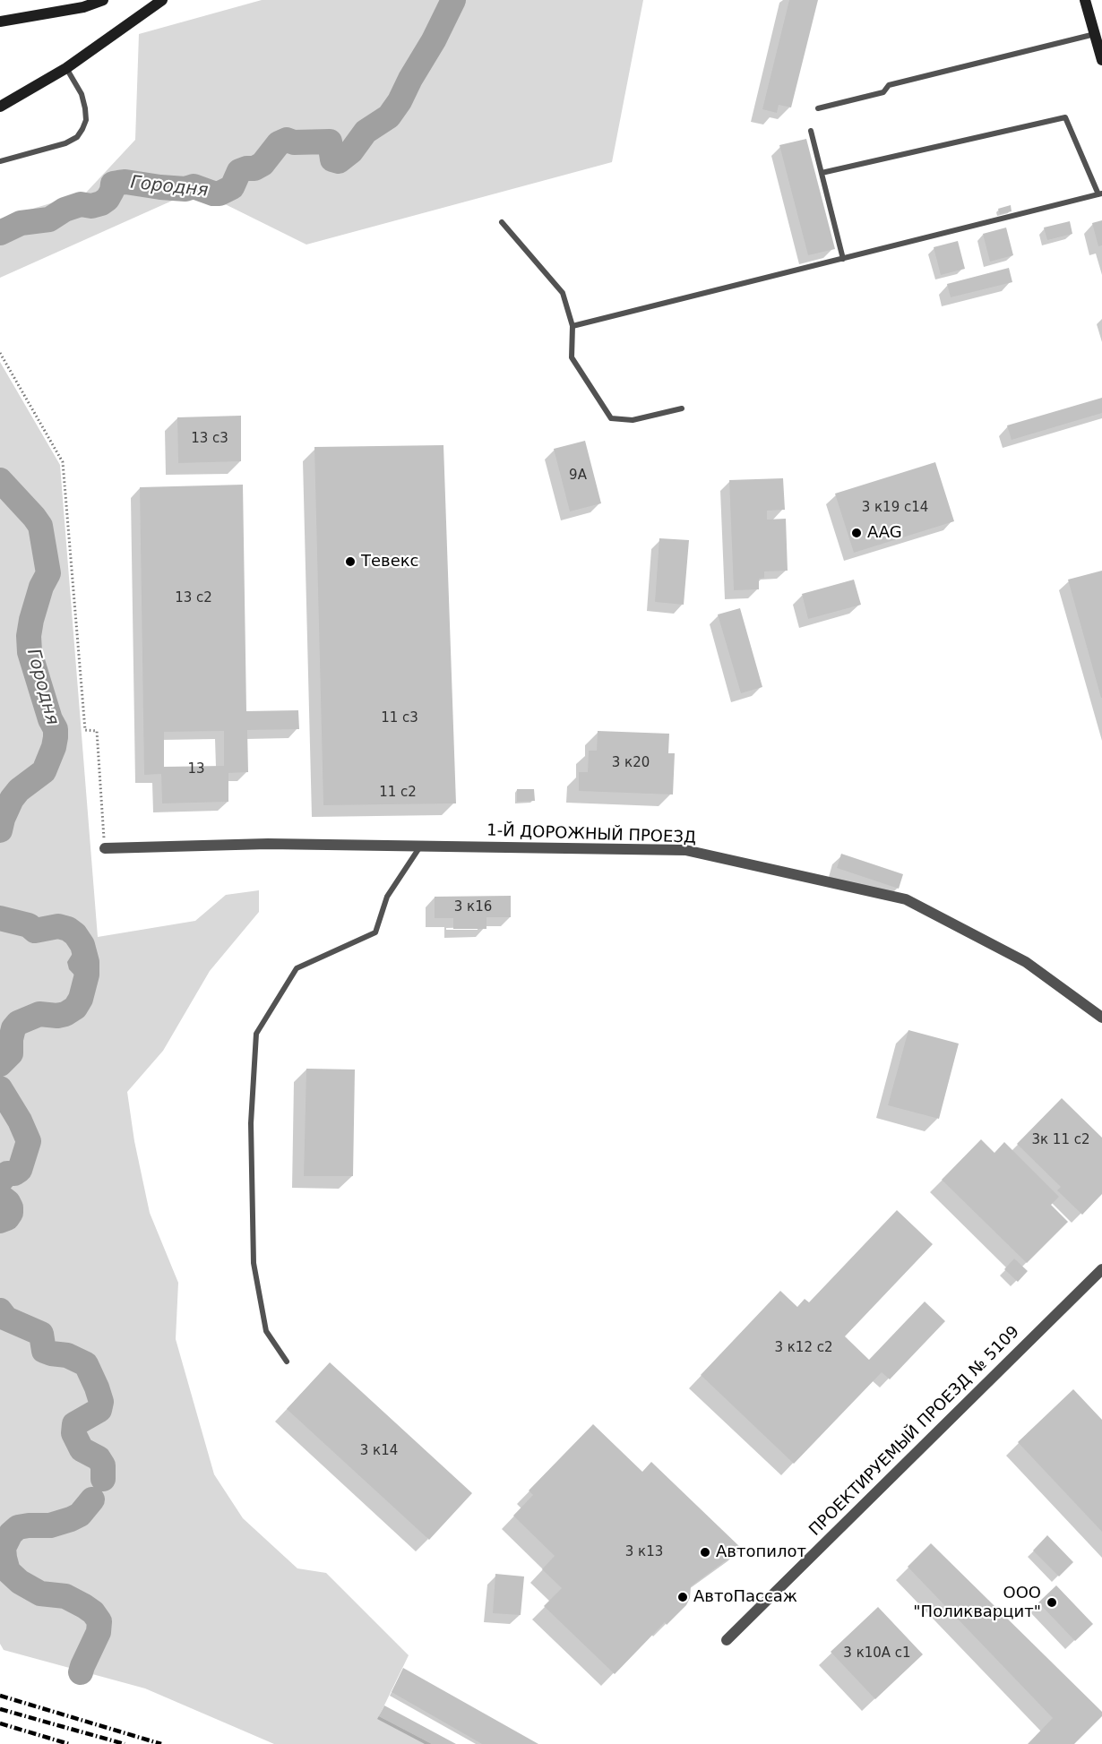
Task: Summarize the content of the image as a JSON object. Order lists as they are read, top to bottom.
{
  "streets": {
    "street": ["1-Й ДОРОЖНЫЙ ПРОЕЗД", "ПРОЕКТИРУЕМЫЙ ПРОЕЗД № 5109"]
  },
  "water": ["Городня"],
  "places": [
    "AAG",
    "Тевекс",
    "Автопилот",
    "АвтоПассаж",
    "ООО \"Поликварцит\""
  ],
  "house_numbers": [
    "13 с3",
    "9А",
    "3 к19 с14",
    "13 с2",
    "11 с3",
    "3 к20",
    "13",
    "11 с2",
    "3 к16",
    "3к 11 с2",
    "3 к12 с2",
    "3 к14",
    "3 к13",
    "3 к10А с1"
  ]
}
